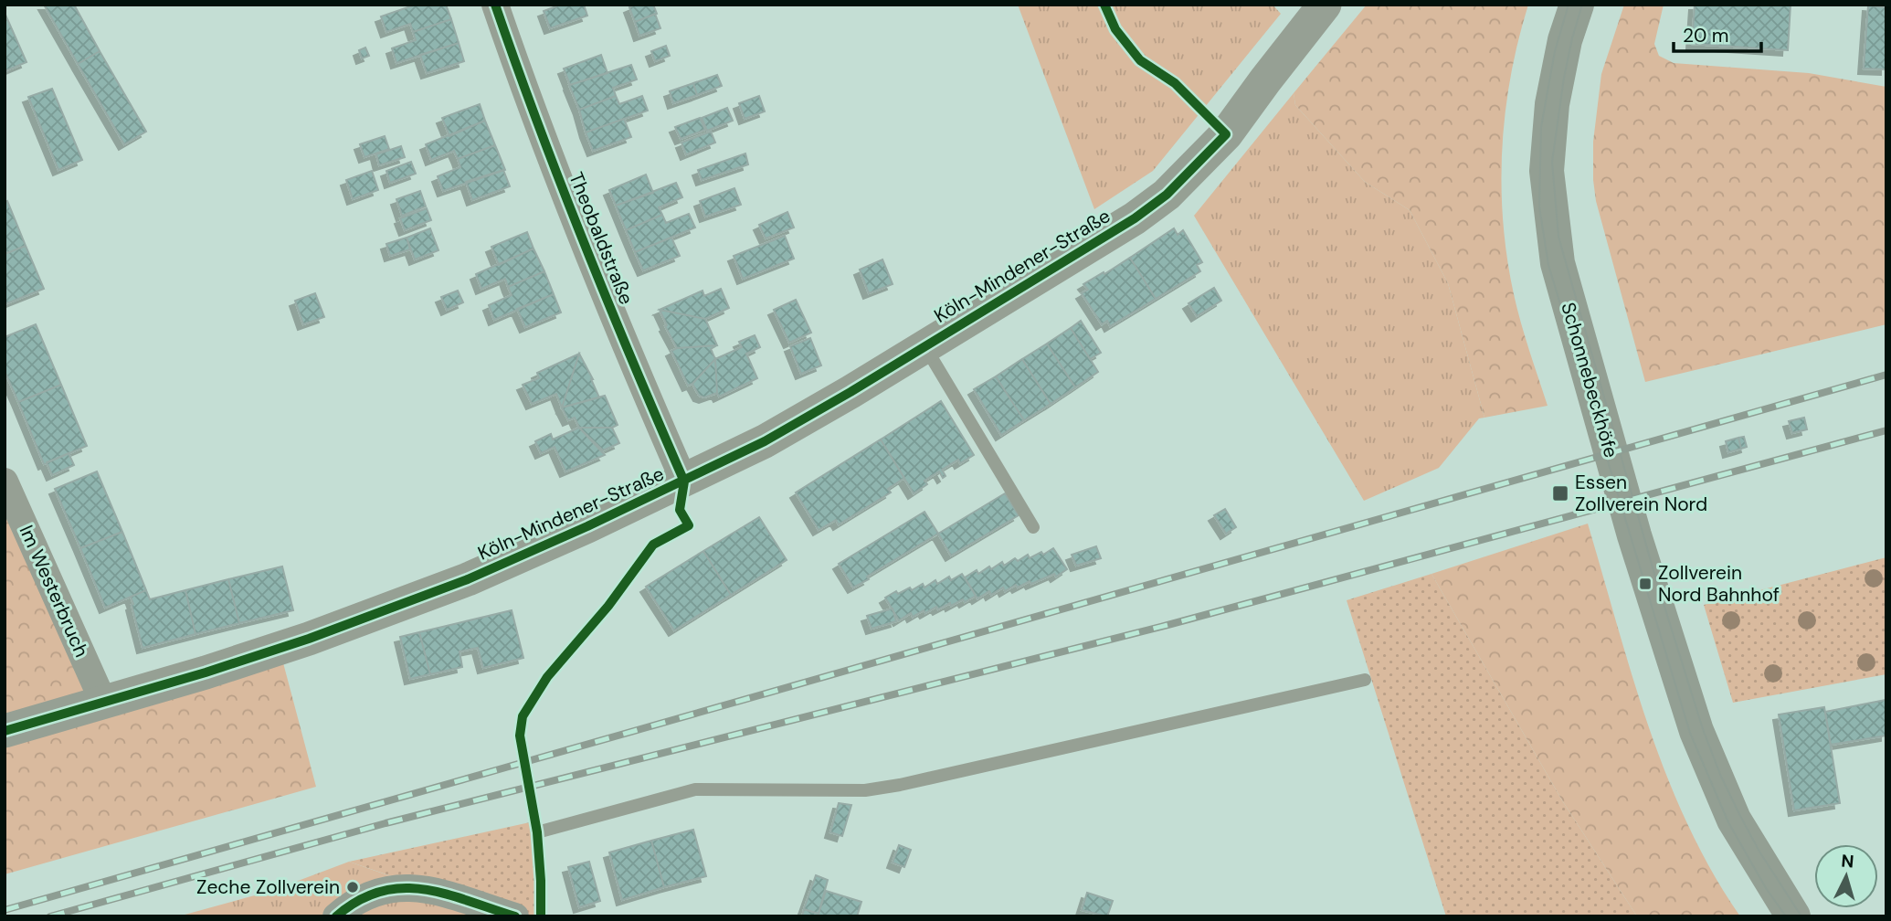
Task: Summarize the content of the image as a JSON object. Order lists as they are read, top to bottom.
{
  "streets": {
    "main road": ["Schonnebeckhöfe"],
    "street": ["Theobaldstraße", "Köln-Mindener-Straße", "Im Westerbruch"]
  },
  "crossings": [
    ["Theobaldstraße", "Köln-Mindener-Straße"],
    ["Köln-Mindener-Straße", "Im Westerbruch"]
  ],
  "places": {
    "transit": ["Essen Zollverein Nord", "Zollverein Nord Bahnhof"],
    "other": ["Zeche Zollverein"]
  },
  "scale_bar": "20 m",
  "north": "top"
}
